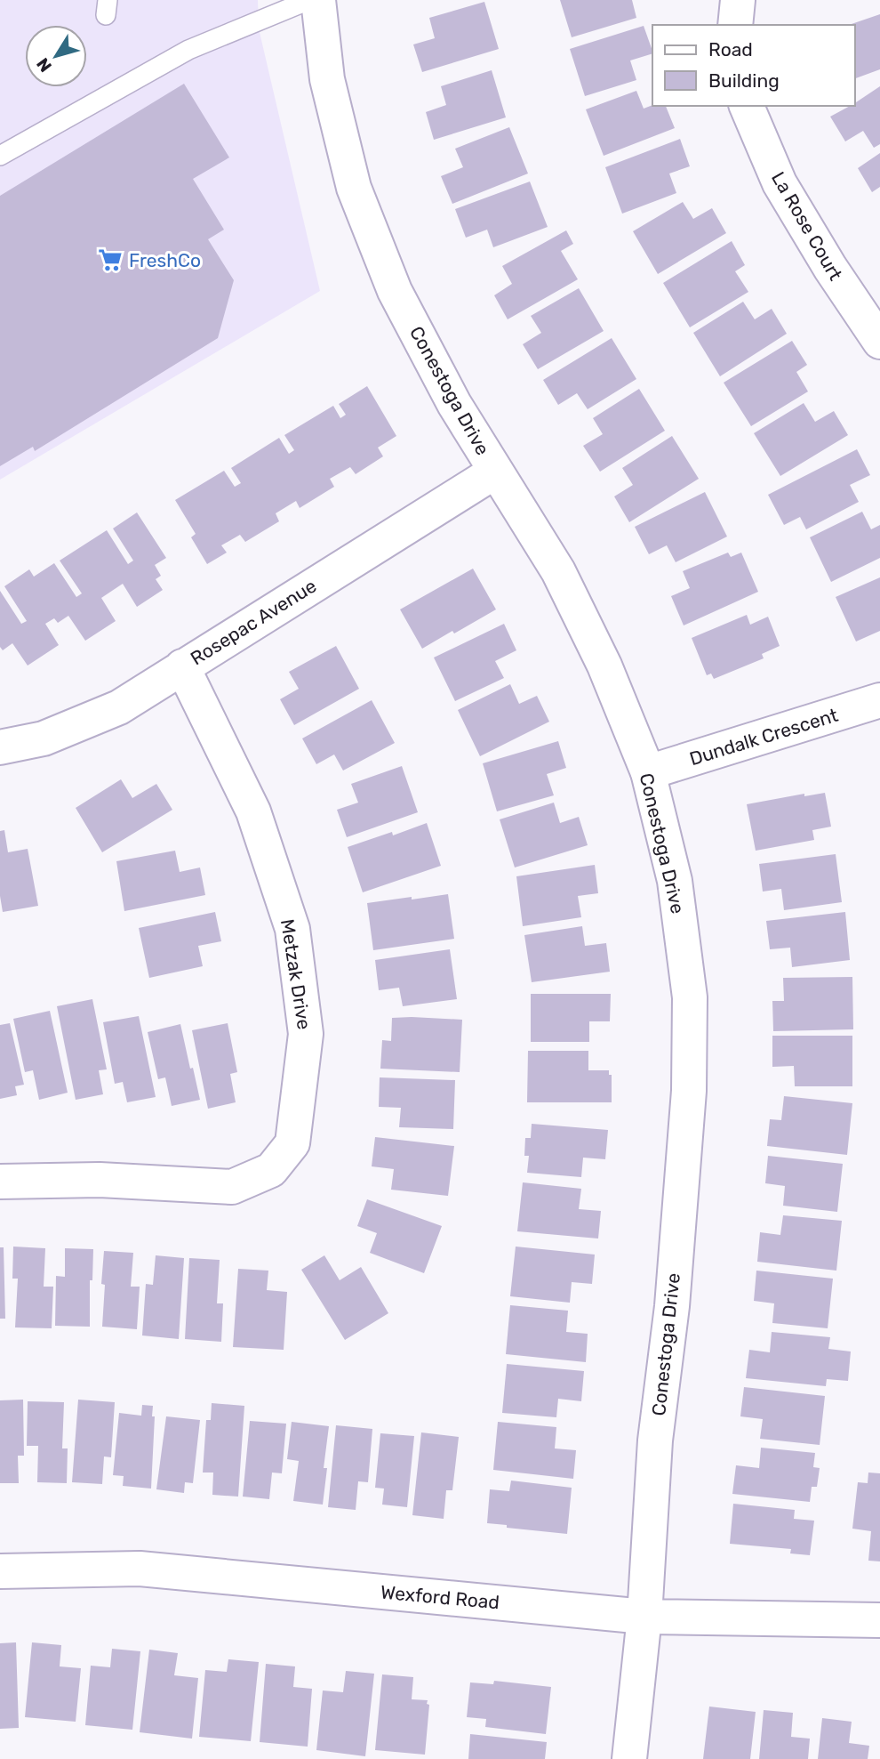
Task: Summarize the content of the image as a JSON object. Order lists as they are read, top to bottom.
{
  "streets": {
    "street": [
      "La Rose Court",
      "Conestoga Drive",
      "Rosepac Avenue",
      "Dundalk Crescent",
      "Metzak Drive",
      "Wexford Road"
    ]
  },
  "crossings": [
    ["Conestoga Drive", "Rosepac Avenue"],
    ["Conestoga Drive", "Dundalk Crescent"],
    ["Conestoga Drive", "Wexford Road"],
    ["Rosepac Avenue", "Metzak Drive"]
  ],
  "places": {
    "supermarket": ["FreshCo"]
  },
  "legend": ["Road", "Building"],
  "north": "bottom left"
}
